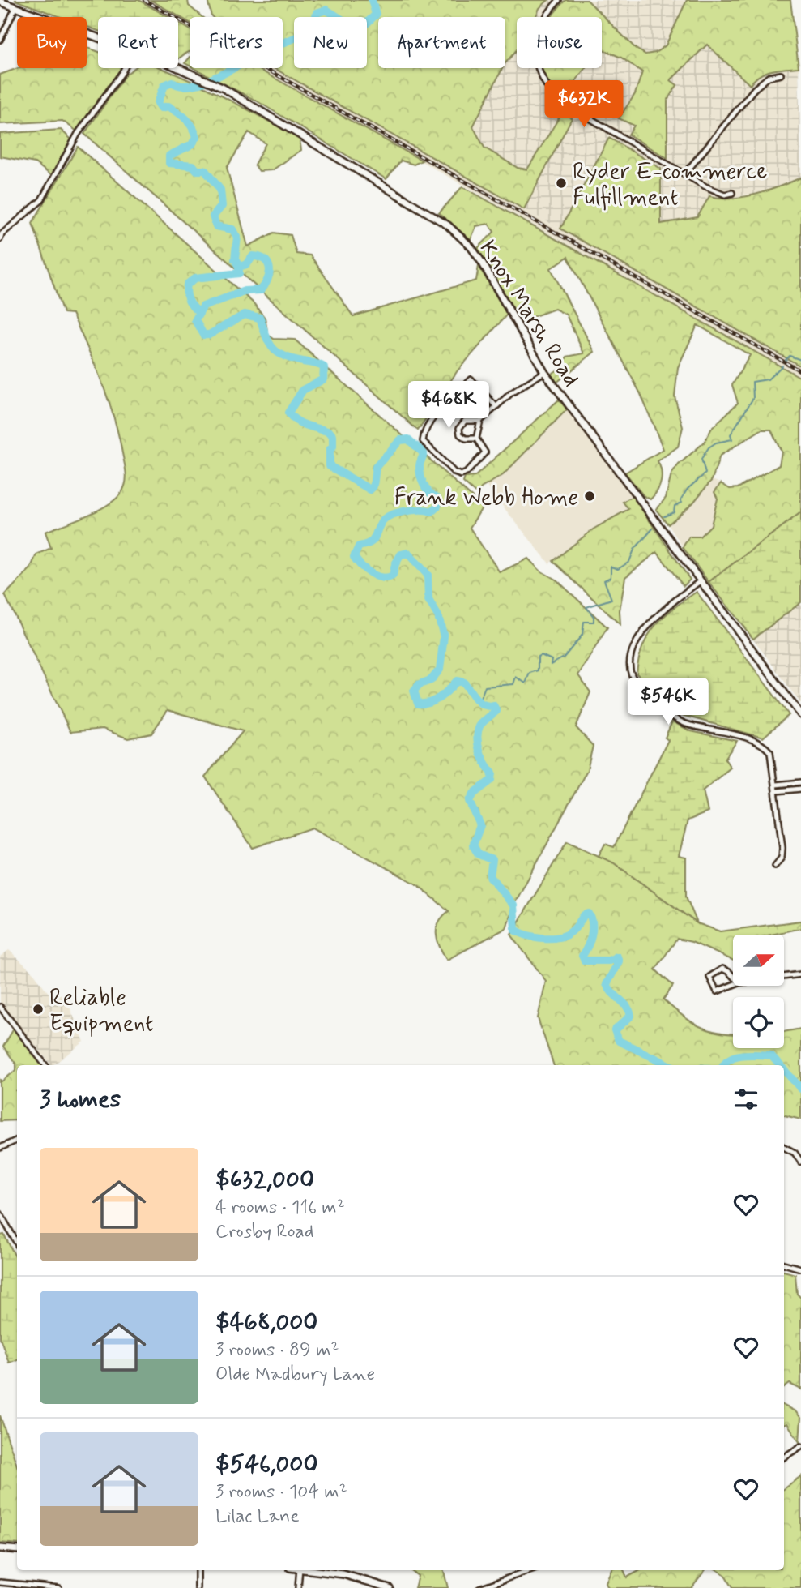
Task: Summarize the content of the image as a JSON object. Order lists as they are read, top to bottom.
{
  "streets": {
    "main road": ["Knox Marsh Road"]
  },
  "places": ["Ryder E-commerce Fulfillment", "Frank Webb Home", "Reliable Equipment"],
  "north": "right",
  "page": {
    "chip": [
      "Buy",
      "Rent",
      "Filters",
      "New",
      "Apartment",
      "House"
    ],
    "price": ["$632K", "$468K", "$546K"],
    "heading": "3 homes",
    "list": [
      {
        "name": "$632,000",
        "note": "4 rooms · 116 m² · Crosby Road"
      },
      {
        "name": "$468,000",
        "note": "3 rooms · 89 m² · Olde Madbury Lane"
      },
      {
        "name": "$546,000",
        "note": "3 rooms · 104 m² · Lilac Lane"
      }
    ]
  }
}
